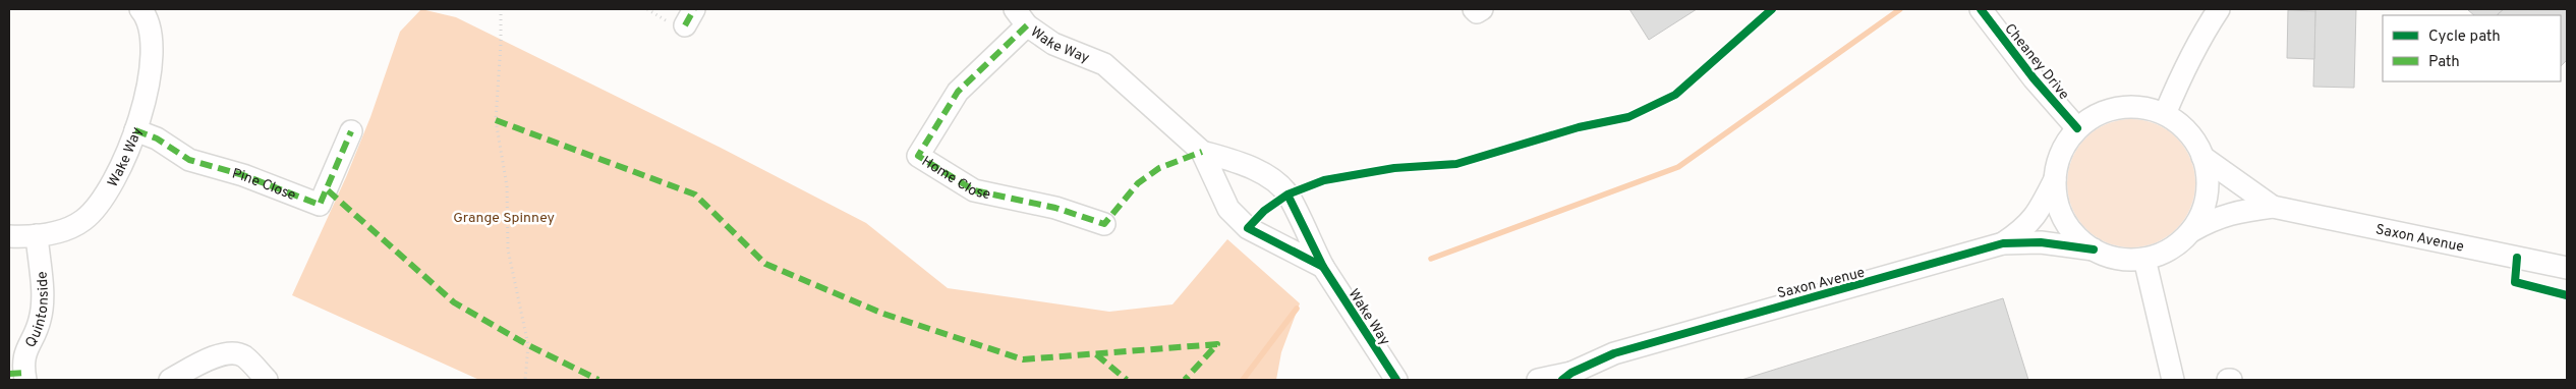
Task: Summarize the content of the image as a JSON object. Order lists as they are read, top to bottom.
{
  "streets": {
    "street": [
      "Wake Way",
      "Cheaney Drive",
      "Home Close",
      "Pine Close",
      "Saxon Avenue",
      "Quintonside"
    ]
  },
  "crossings": [
    ["Wake Way", "Home Close"],
    ["Wake Way", "Pine Close"],
    ["Wake Way", "Quintonside"],
    ["Cheaney Drive", "Saxon Avenue"]
  ],
  "parks": ["Grange Spinney"],
  "legend": ["Cycle path", "Path"]
}
